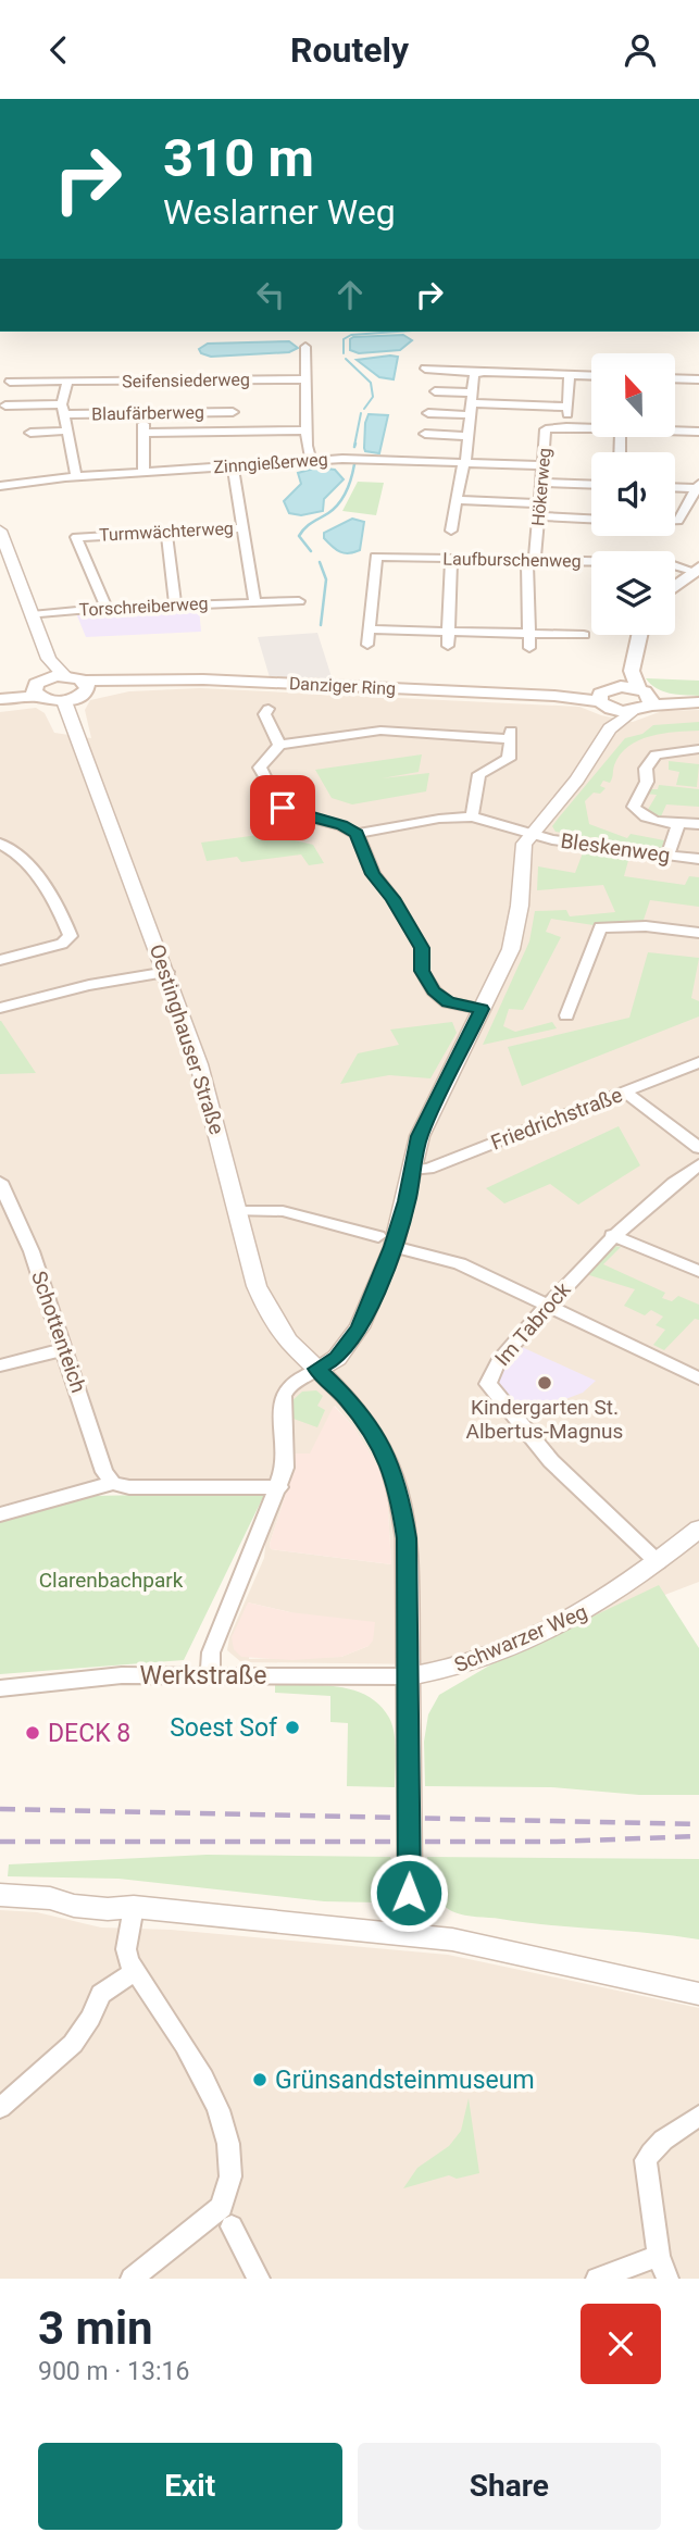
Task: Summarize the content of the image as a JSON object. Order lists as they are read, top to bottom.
{
  "streets": {
    "main road": ["Danziger Ring"],
    "street": [
      "Seifensiederweg",
      "Blaufärberweg",
      "Zinngießerweg",
      "Hökerweg",
      "Turmwächterweg",
      "Laufburschenweg",
      "Torschreiberweg",
      "Bleskenweg",
      "Oestinghauser Straße",
      "Friedrichstraße",
      "Im Tabrock",
      "Schottenteich",
      "Schwarzer Weg",
      "Werkstraße"
    ]
  },
  "crossings": [
    ["Seifensiederweg", "Blaufärberweg"],
    ["Zinngießerweg", "Hökerweg"],
    ["Hökerweg", "Laufburschenweg"],
    ["Turmwächterweg", "Torschreiberweg"],
    ["Oestinghauser Straße", "Schwarzer Weg"],
    ["Oestinghauser Straße", "Werkstraße"],
    ["Im Tabrock", "Schwarzer Weg"],
    ["Schwarzer Weg", "Werkstraße"]
  ],
  "parks": ["Clarenbachpark"],
  "places": [
    "Kindergarten St. Albertus-Magnus",
    "Soest Sof",
    "DECK 8",
    "Grünsandsteinmuseum"
  ],
  "north": "top",
  "page": {
    "header": "Routely",
    "turn": ["310 m", "Weslarner Weg"],
    "heading": ["3 min", "900 m · 13:16"],
    "buttons": ["Exit", "Share"]
  }
}
